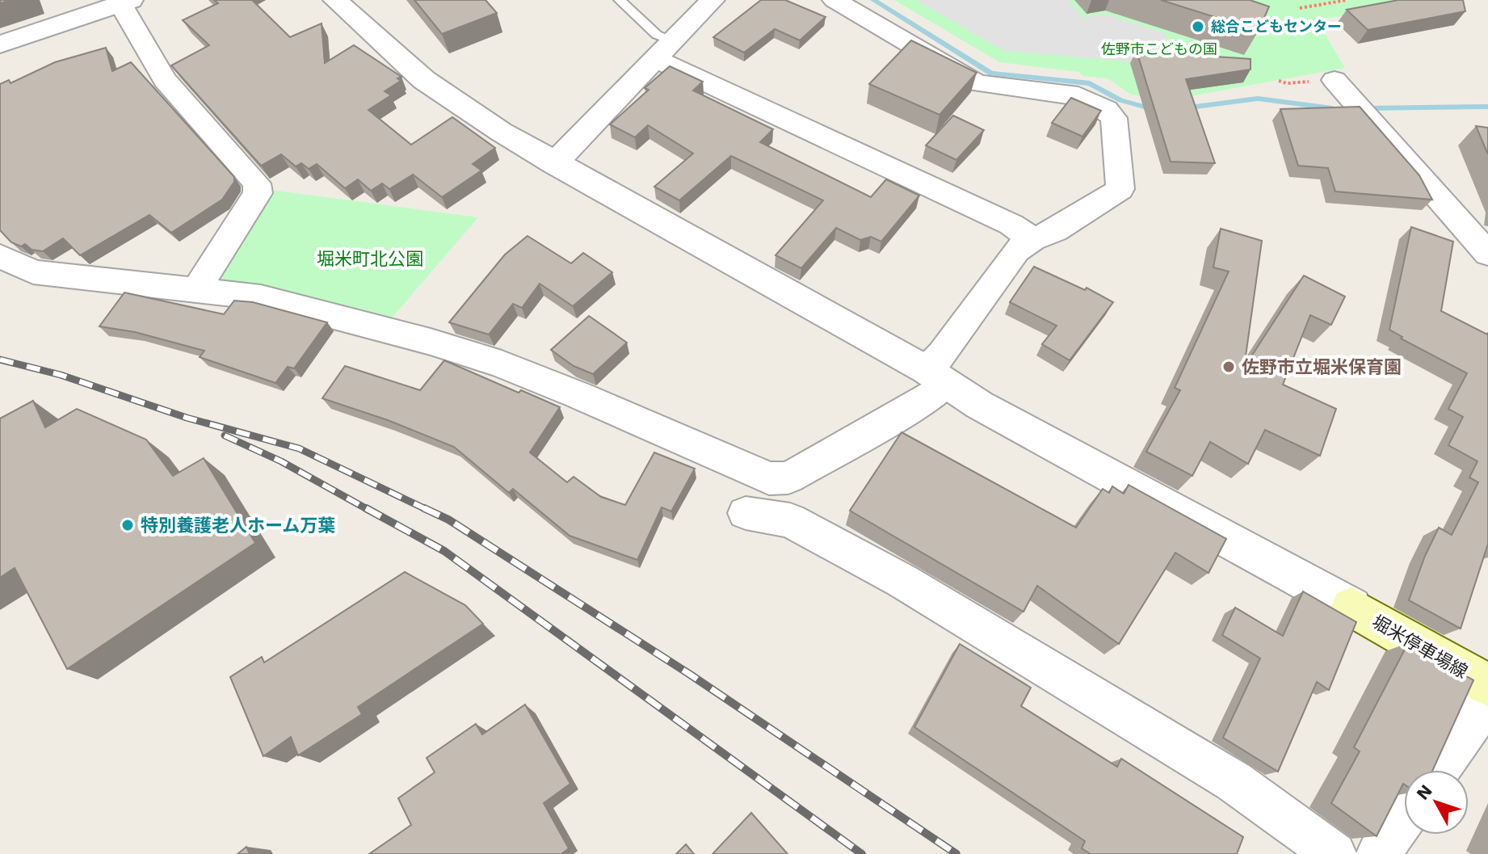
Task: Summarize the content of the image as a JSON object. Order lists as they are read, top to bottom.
{
  "streets": {
    "main road": ["堀米停車場線"]
  },
  "parks": ["佐野市こどもの国", "堀米町北公園"],
  "places": ["総合こどもセンター", "佐野市立堀米保育園", "特別養護老人ホーム万葉"],
  "north": "top left"
}
